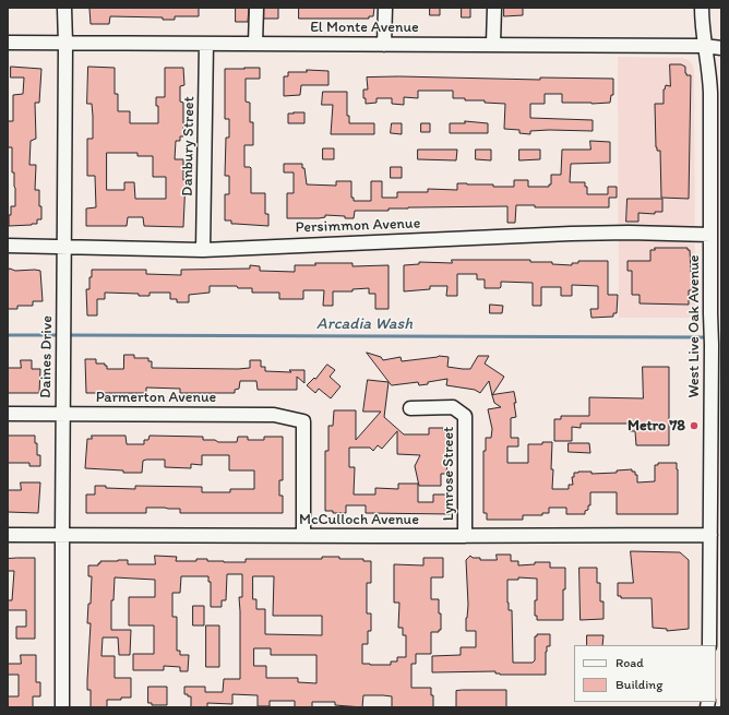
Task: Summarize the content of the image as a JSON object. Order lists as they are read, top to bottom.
{
  "streets": {
    "street": [
      "El Monte Avenue",
      "Danbury Street",
      "Persimmon Avenue",
      "West Live Oak Avenue",
      "Daines Drive",
      "Parmerton Avenue",
      "Lynrose Street",
      "McCulloch Avenue"
    ]
  },
  "crossings": [
    ["El Monte Avenue", "Danbury Street"],
    ["El Monte Avenue", "West Live Oak Avenue"],
    ["El Monte Avenue", "Daines Drive"],
    ["Danbury Street", "Persimmon Avenue"],
    ["Persimmon Avenue", "West Live Oak Avenue"],
    ["Persimmon Avenue", "Daines Drive"],
    ["West Live Oak Avenue", "McCulloch Avenue"],
    ["Daines Drive", "Parmerton Avenue"],
    ["Daines Drive", "McCulloch Avenue"],
    ["Parmerton Avenue", "McCulloch Avenue"],
    ["Lynrose Street", "McCulloch Avenue"]
  ],
  "water": ["Arcadia Wash"],
  "places": ["Metro 78"],
  "legend": ["Road", "Building"]
}
